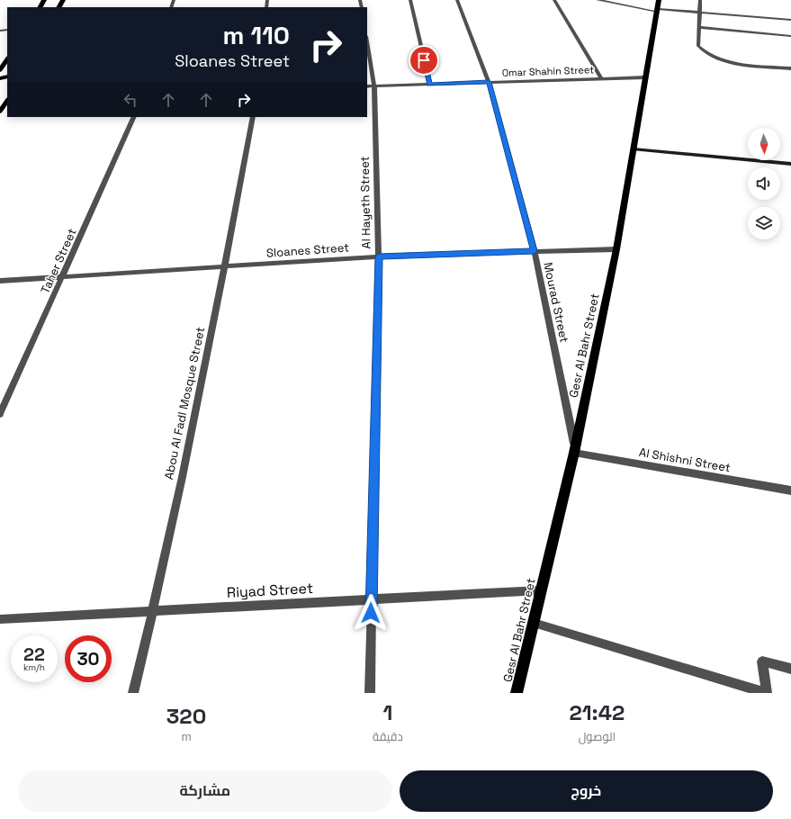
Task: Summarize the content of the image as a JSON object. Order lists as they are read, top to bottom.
{
  "streets": {
    "main road": ["Gesr Al Bahr Street"],
    "street": [
      "Omar Shahin Street",
      "Al Hayeth Street",
      "Sloanes Street",
      "Taher Street",
      "Mourad Street",
      "Abou Al Fadl Mosque Street",
      "Al Shishni Street",
      "Riyad Street"
    ]
  },
  "crossings": [
    ["Omar Shahin Street", "Al Hayeth Street"],
    ["Omar Shahin Street", "Mourad Street"],
    ["Omar Shahin Street", "Gesr Al Bahr Street"],
    ["Al Hayeth Street", "Sloanes Street"],
    ["Al Hayeth Street", "Riyad Street"],
    ["Sloanes Street", "Taher Street"],
    ["Sloanes Street", "Mourad Street"],
    ["Sloanes Street", "Gesr Al Bahr Street"],
    ["Sloanes Street", "Abou Al Fadl Mosque Street"],
    ["Mourad Street", "Gesr Al Bahr Street"],
    ["Mourad Street", "Al Shishni Street"],
    ["Gesr Al Bahr Street", "Al Shishni Street"],
    ["Gesr Al Bahr Street", "Riyad Street"],
    ["Abou Al Fadl Mosque Street", "Riyad Street"]
  ],
  "north": "bottom",
  "page": {
    "turn": ["110 m", "Sloanes Street"],
    "speed": "22 km/h",
    "limit": "30",
    "eta": [
      "21:42",
      "الوصول",
      "1",
      "دقيقة",
      "320",
      "m"
    ],
    "buttons": ["خروج", "مشاركة"]
  }
}
